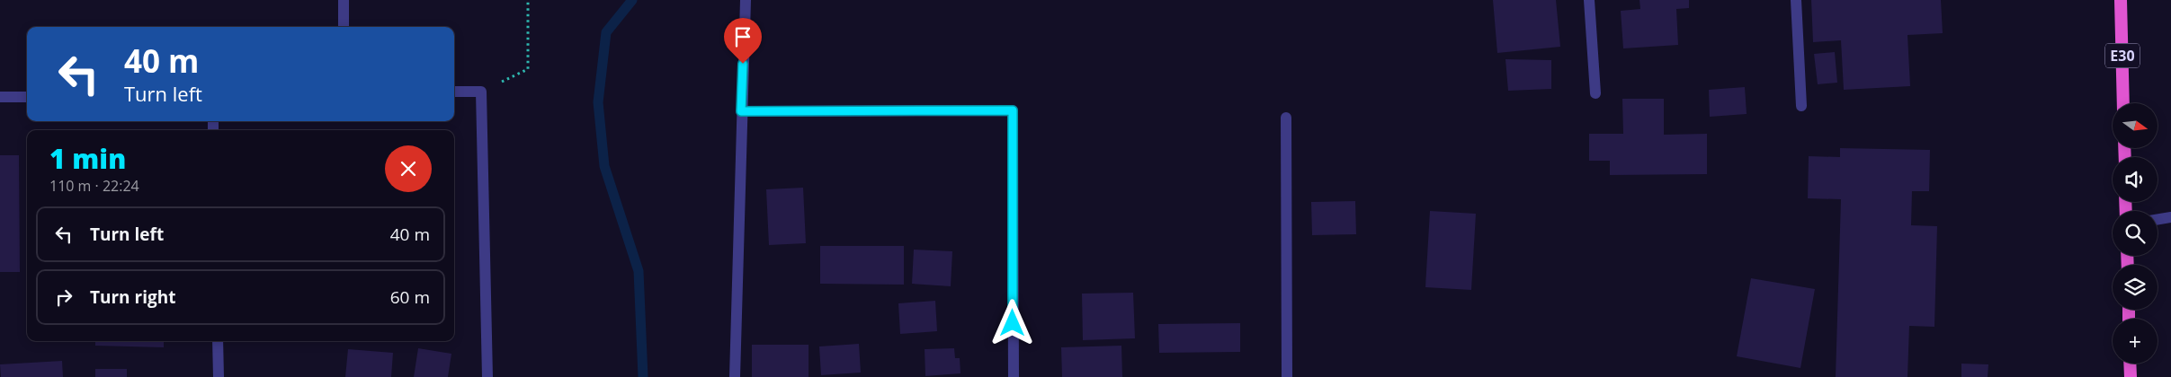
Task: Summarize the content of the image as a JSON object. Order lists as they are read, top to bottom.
{
  "streets": {
    "highway": ["E30"]
  },
  "north": "right",
  "page": {
    "turn": ["40 m", "Turn left"],
    "map_buttons": "+",
    "heading": ["1 min", "110 m · 22:24"],
    "list": [
      {
        "name": "Turn left",
        "value": "40 m"
      },
      {
        "name": "Turn right",
        "value": "60 m"
      }
    ]
  }
}
